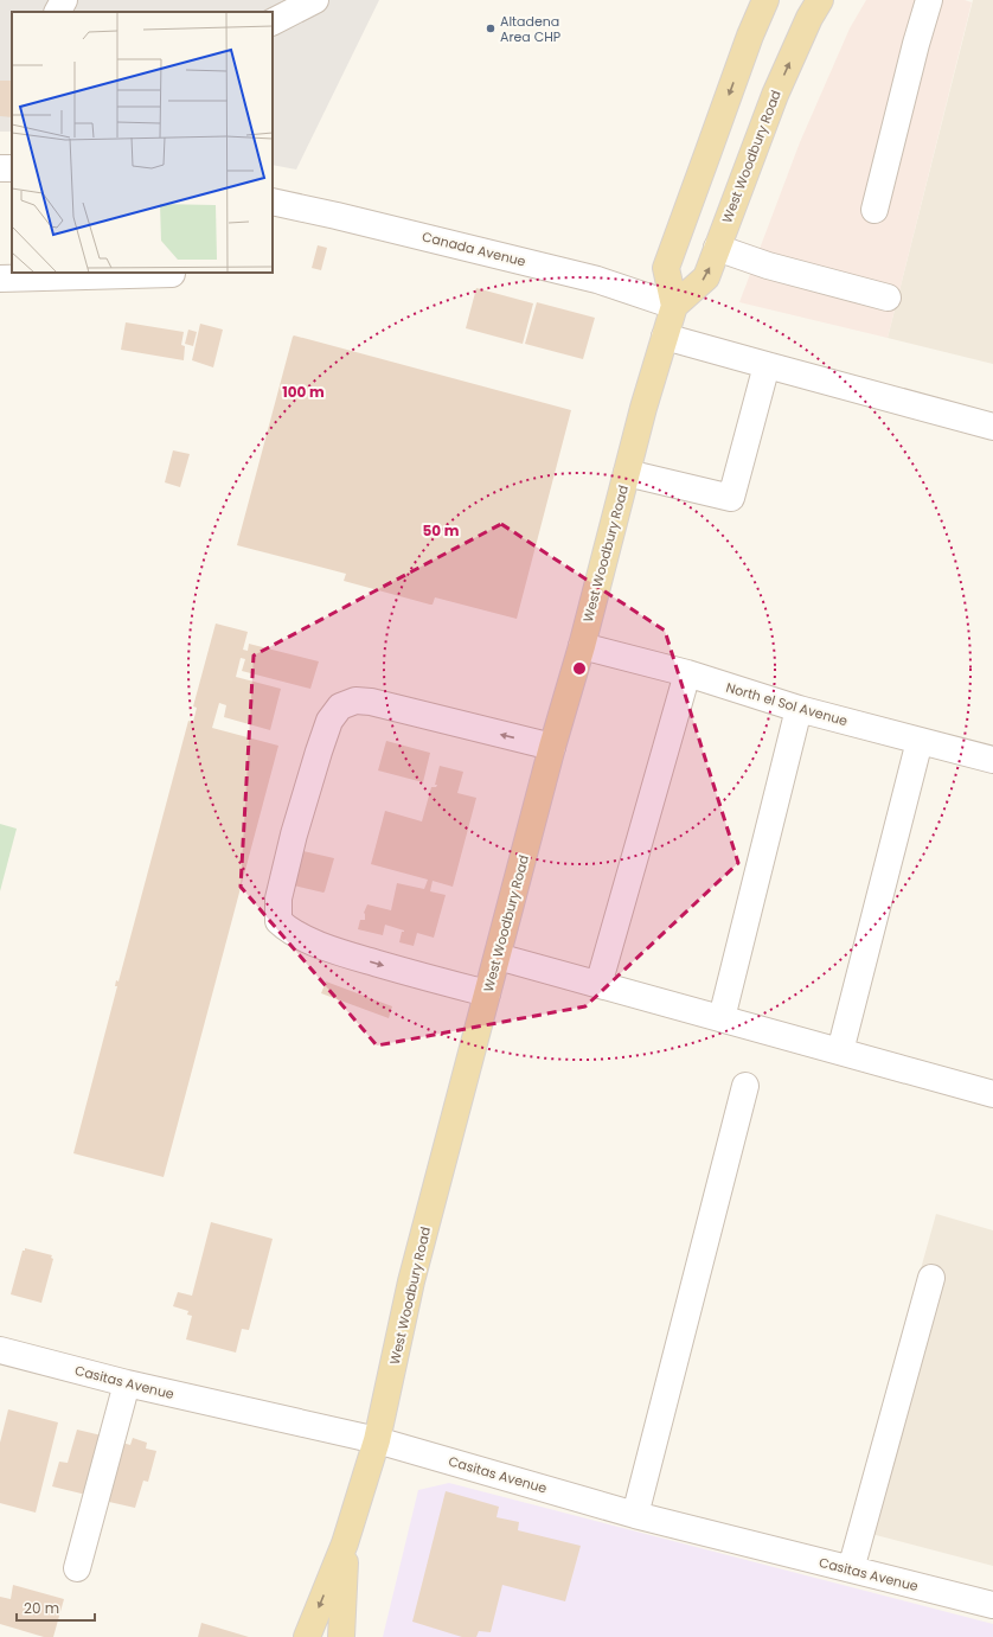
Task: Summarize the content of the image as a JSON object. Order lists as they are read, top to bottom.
{
  "streets": {
    "main road": ["West Woodbury Road"],
    "street": ["Canada Avenue", "North el Sol Avenue", "Casitas Avenue"]
  },
  "crossings": [
    ["West Woodbury Road", "Canada Avenue"],
    ["West Woodbury Road", "North el Sol Avenue"],
    ["West Woodbury Road", "Casitas Avenue"]
  ],
  "places": ["Altadena Area CHP"],
  "scale_bar": "20 m",
  "rings": ["100 m", "50 m"]
}
